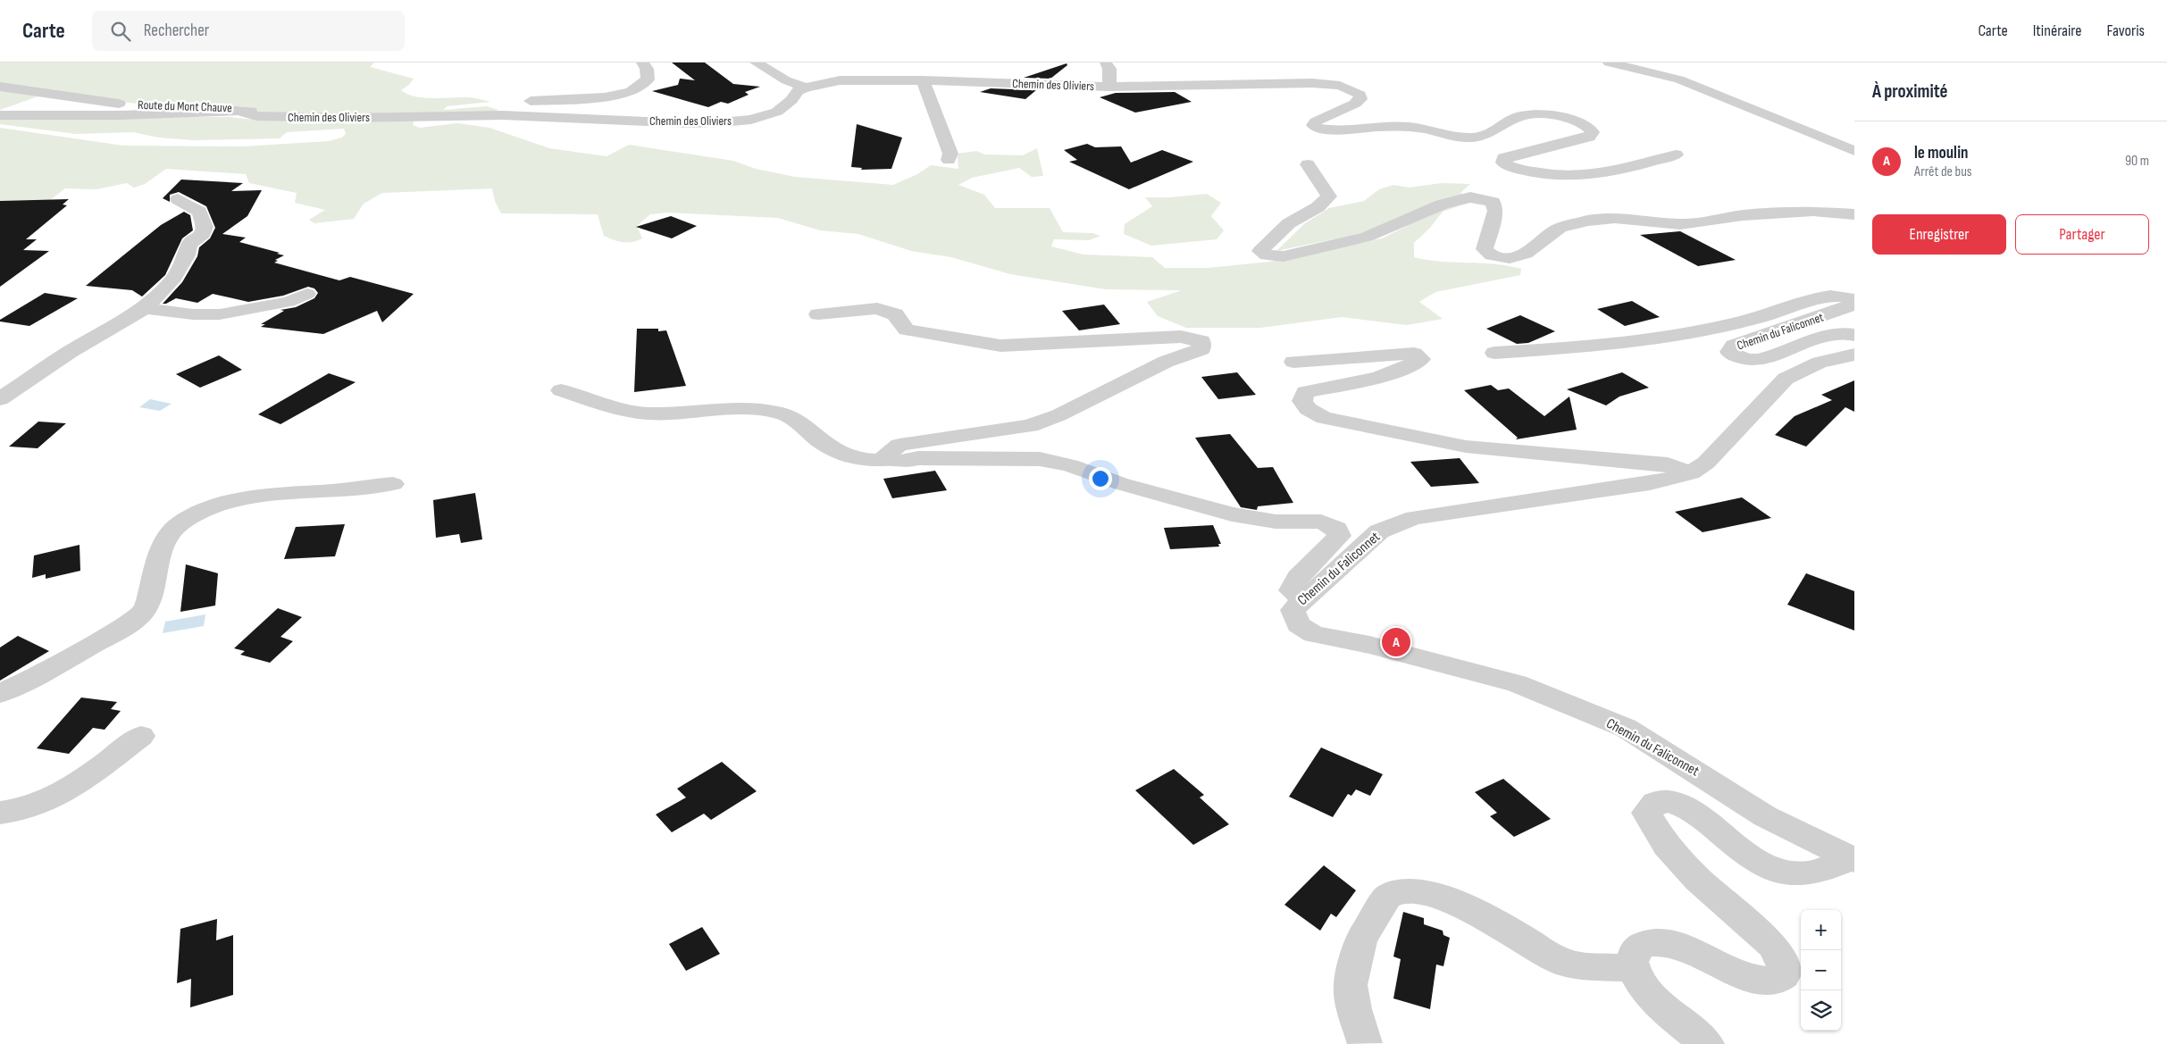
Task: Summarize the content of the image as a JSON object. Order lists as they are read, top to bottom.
{
  "streets": {
    "street": ["Chemin des Oliviers", "Route du Mont Chauve", "Chemin du Faliconnet"]
  },
  "crossings": [
    ["Chemin des Oliviers", "Route du Mont Chauve"]
  ],
  "page": {
    "header": "Carte",
    "search": "Rechercher",
    "nav": ["Carte", "Itinéraire", "Favoris"],
    "heading": "À proximité",
    "list": [
      {
        "mark": "A",
        "name": "le moulin",
        "note": "Arrêt de bus",
        "value": "90 m"
      }
    ],
    "buttons": ["Enregistrer", "Partager"],
    "pins": "A",
    "map_buttons": ["+", "−"]
  }
}
